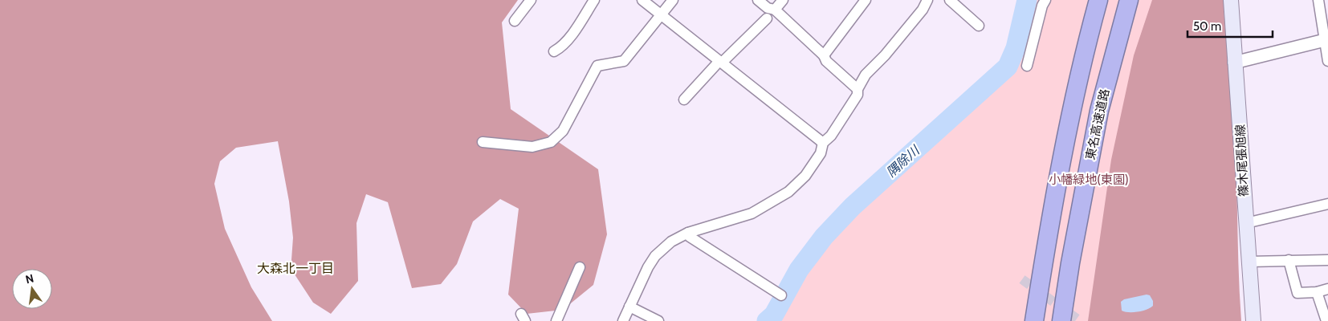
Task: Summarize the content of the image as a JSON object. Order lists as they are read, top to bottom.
{
  "streets": {
    "highway": ["東名高速道路"],
    "main road": ["篠木尾張旭線"]
  },
  "districts": ["大森北一丁目"],
  "water": ["隅除川"],
  "parks": ["小幡緑地(東園)"],
  "scale_bar": "50 m",
  "north": "top"
}
